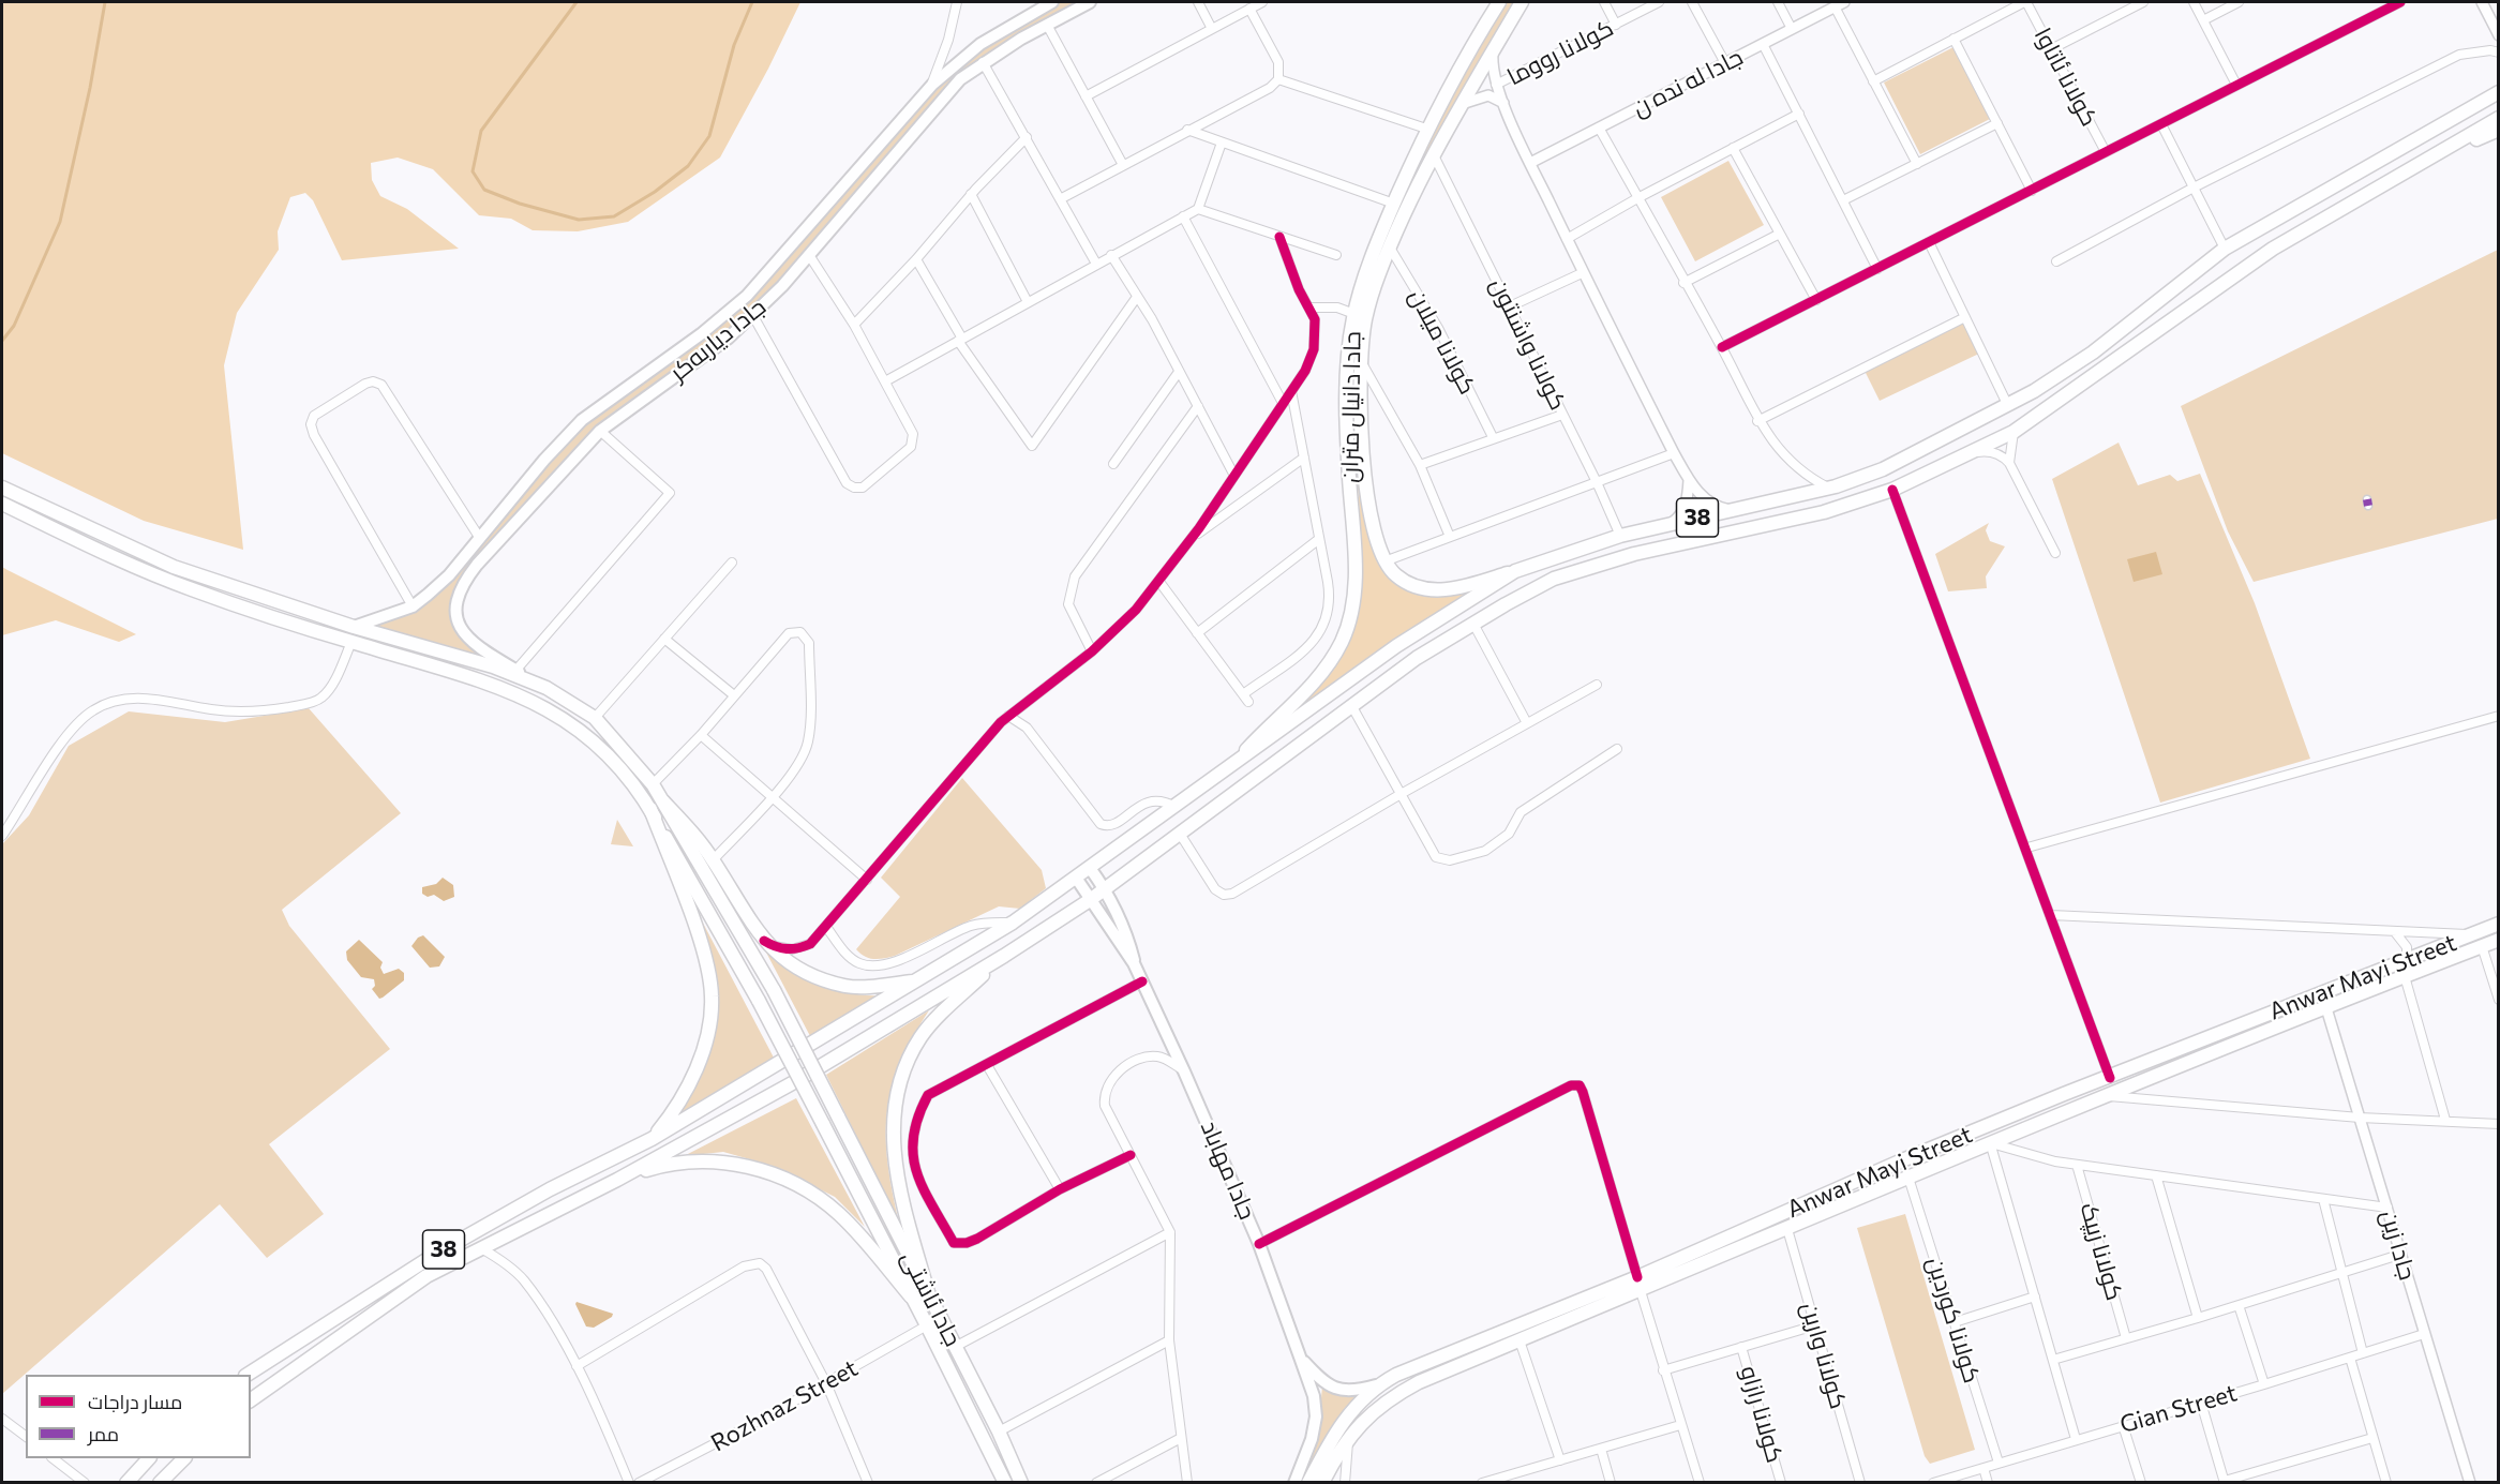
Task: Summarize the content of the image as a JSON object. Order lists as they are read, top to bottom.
{
  "streets": {
    "main road": [
      "جادا دیاربه‌كر",
      "جادا دانيال متران",
      "38",
      "Anwar Mayi Street",
      "جادا مهاباد",
      "جادا ئاشتی"
    ],
    "street": [
      "كولانا رووما",
      "كولانا ئاتاوا",
      "جادا له نده ن",
      "كولانا ميلان",
      "كولانا واشنتون",
      "جادا زین",
      "کولانا زیپک",
      "کولانا کوردین",
      "کولانا وارین",
      "Rozhnaz Street",
      "Gian Street",
      "کولانا رازاو"
    ]
  },
  "crossings": [
    ["كولانا ميلان", "جادا دانيال متران"],
    ["كولانا واشنتون", "جادا دانيال متران"],
    ["كولانا واشنتون", "38"],
    ["جادا دانيال متران", "38"],
    ["38", "جادا مهاباد"],
    ["Anwar Mayi Street", "جادا زین"],
    ["Anwar Mayi Street", "کولانا کوردین"],
    ["Anwar Mayi Street", "کولانا وارین"],
    ["جادا زین", "Gian Street"],
    ["جادا ئاشتی", "Rozhnaz Street"],
    ["کولانا کوردین", "Gian Street"],
    ["کولانا وارین", "کولانا رازاو"]
  ],
  "legend": ["مسار دراجات", "ممر"]
}
